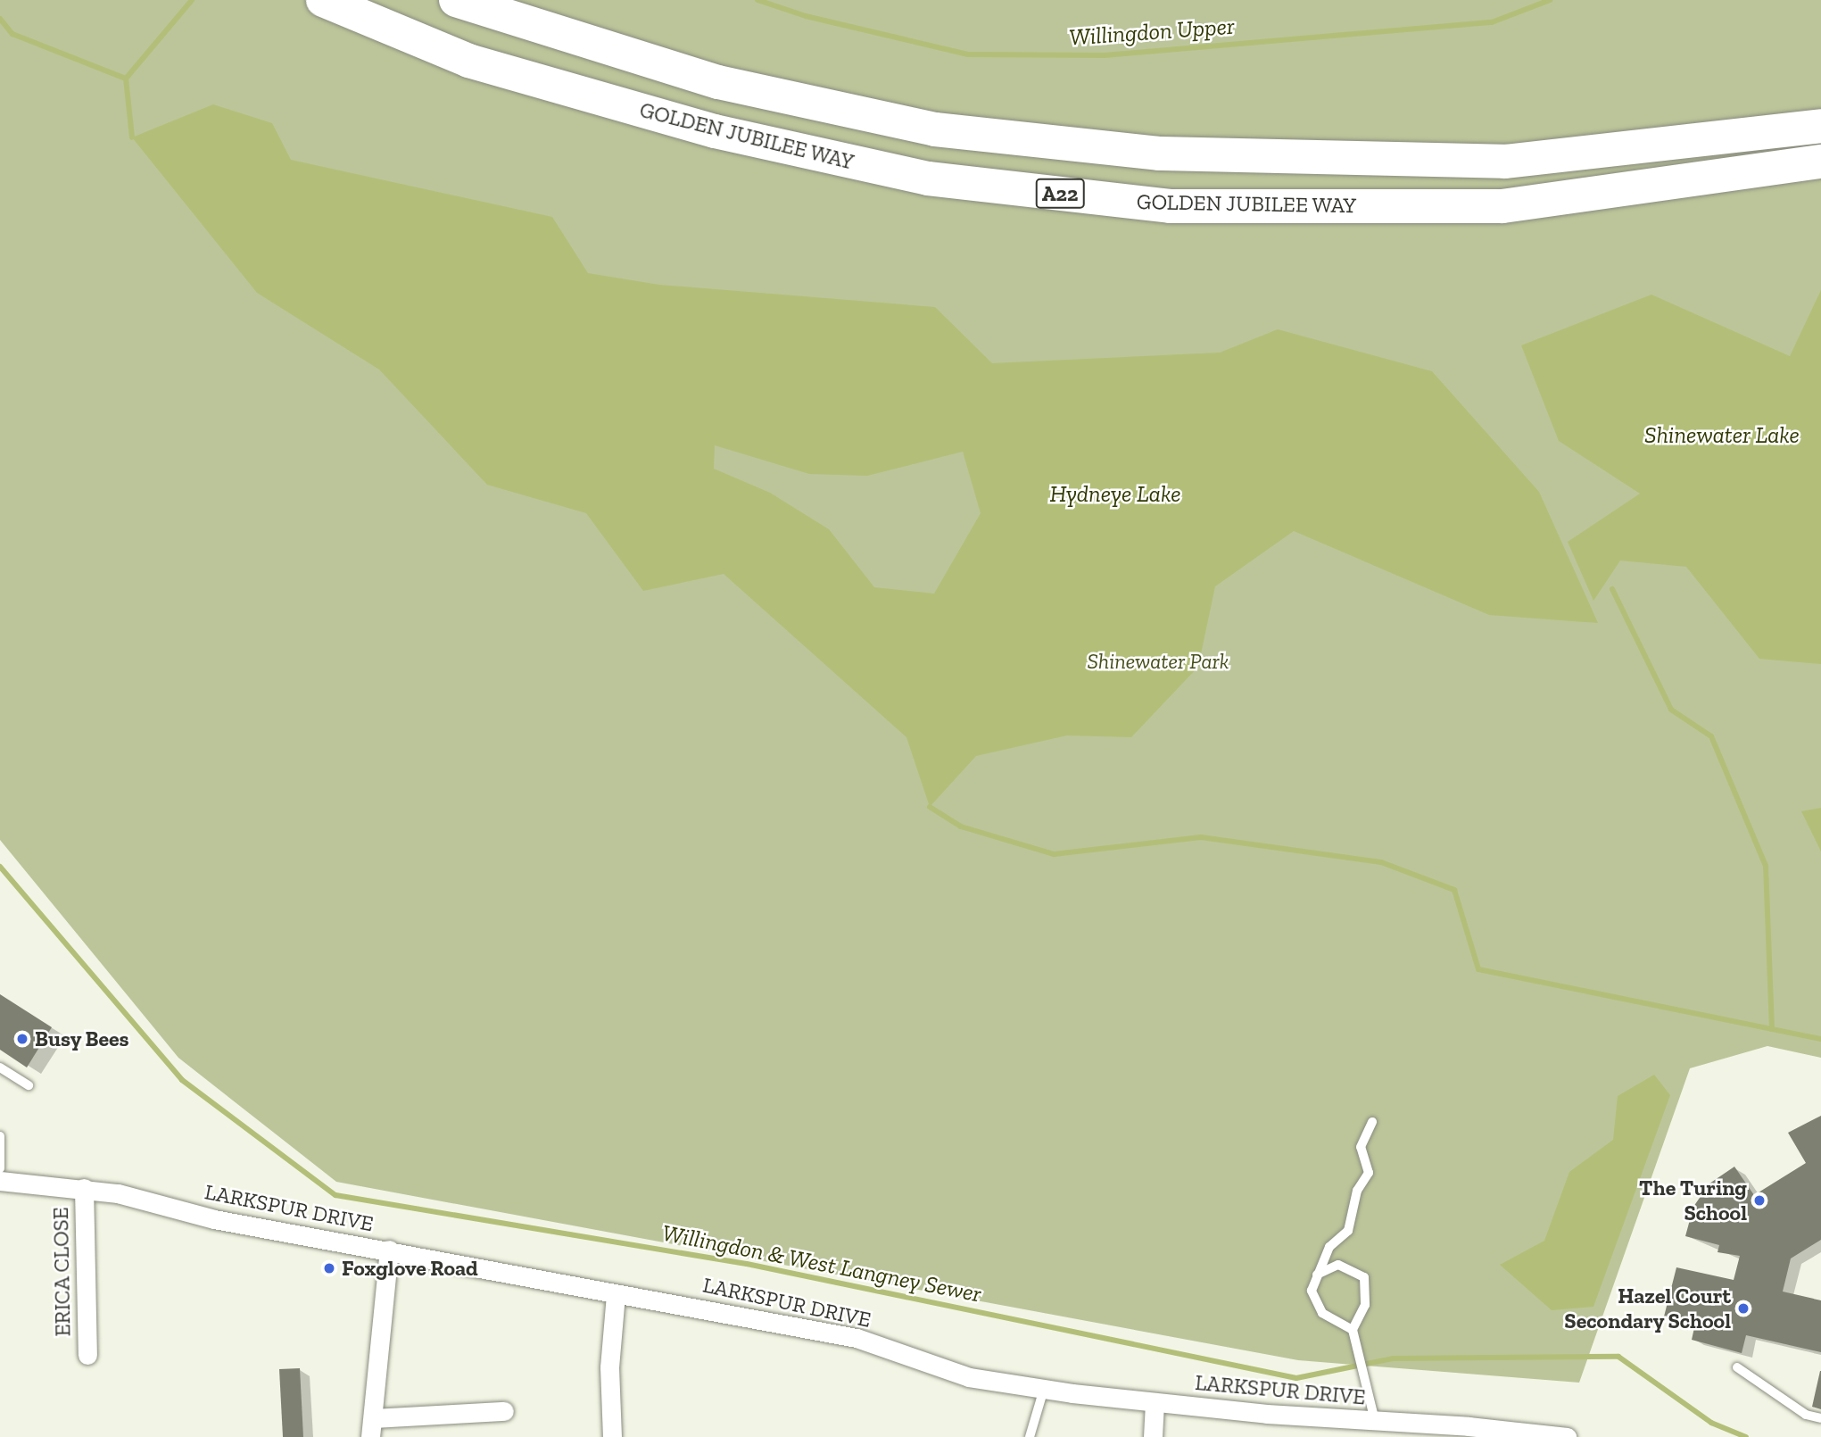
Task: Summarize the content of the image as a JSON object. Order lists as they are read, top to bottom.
{
  "streets": {
    "highway": ["GOLDEN JUBILEE WAY", "A22"],
    "street": ["LARKSPUR DRIVE", "ERICA CLOSE"]
  },
  "crossings": [
    ["LARKSPUR DRIVE", "ERICA CLOSE"]
  ],
  "water": [
    "Willingdon Upper",
    "Shinewater Lake",
    "Hydneye Lake",
    "Willingdon & West Langney Sewer"
  ],
  "parks": ["Shinewater Park"],
  "places": [
    "Busy Bees",
    "The Turing School",
    "Foxglove Road",
    "Hazel Court Secondary School"
  ]
}
